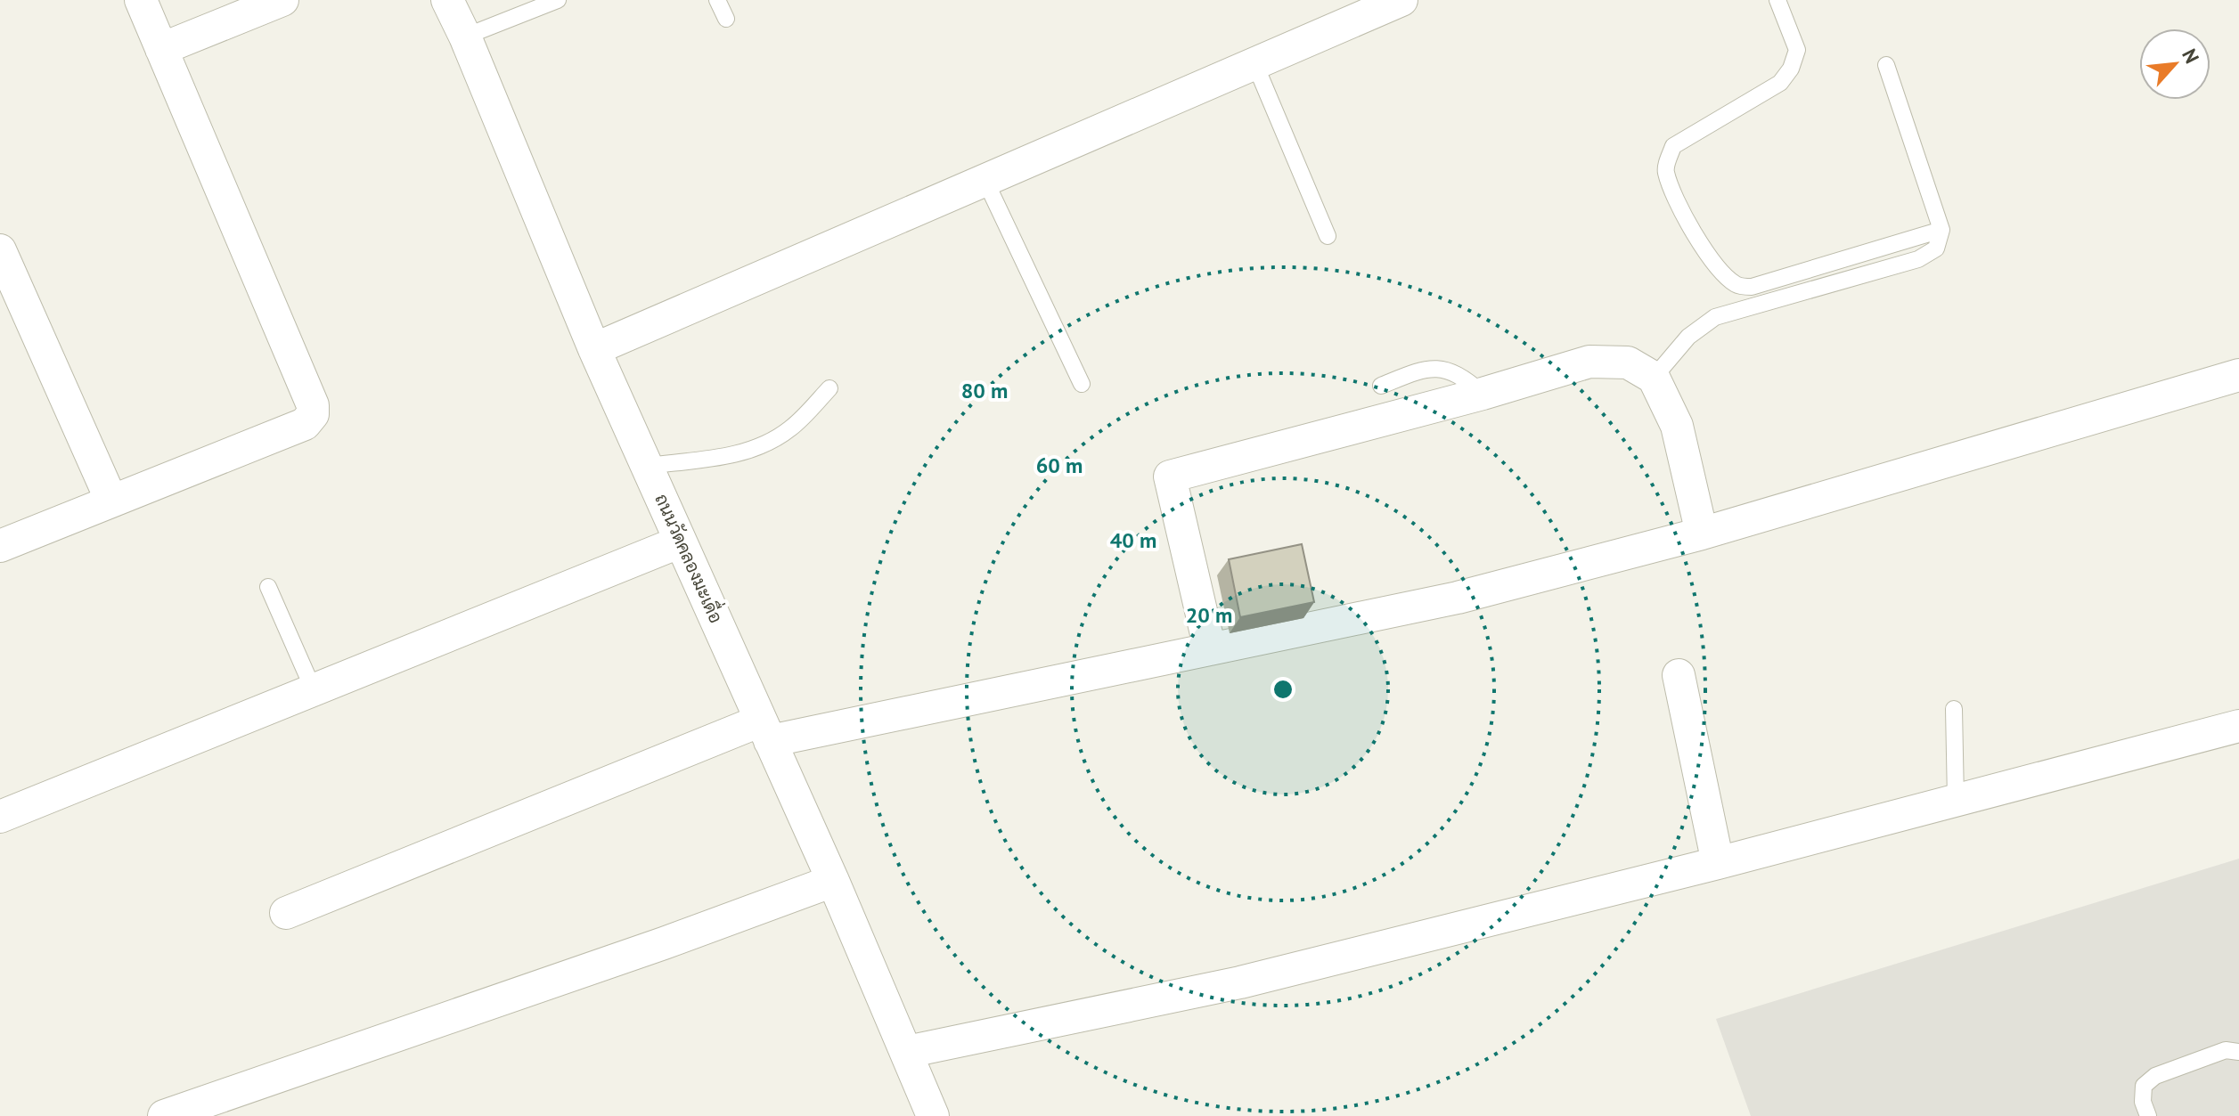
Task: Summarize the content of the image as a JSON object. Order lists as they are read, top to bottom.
{
  "streets": {
    "street": ["ถนนวัดคลองมะเดื่อ"]
  },
  "north": "top right",
  "rings": [
    "80 m",
    "60 m",
    "40 m",
    "20 m"
  ]
}
